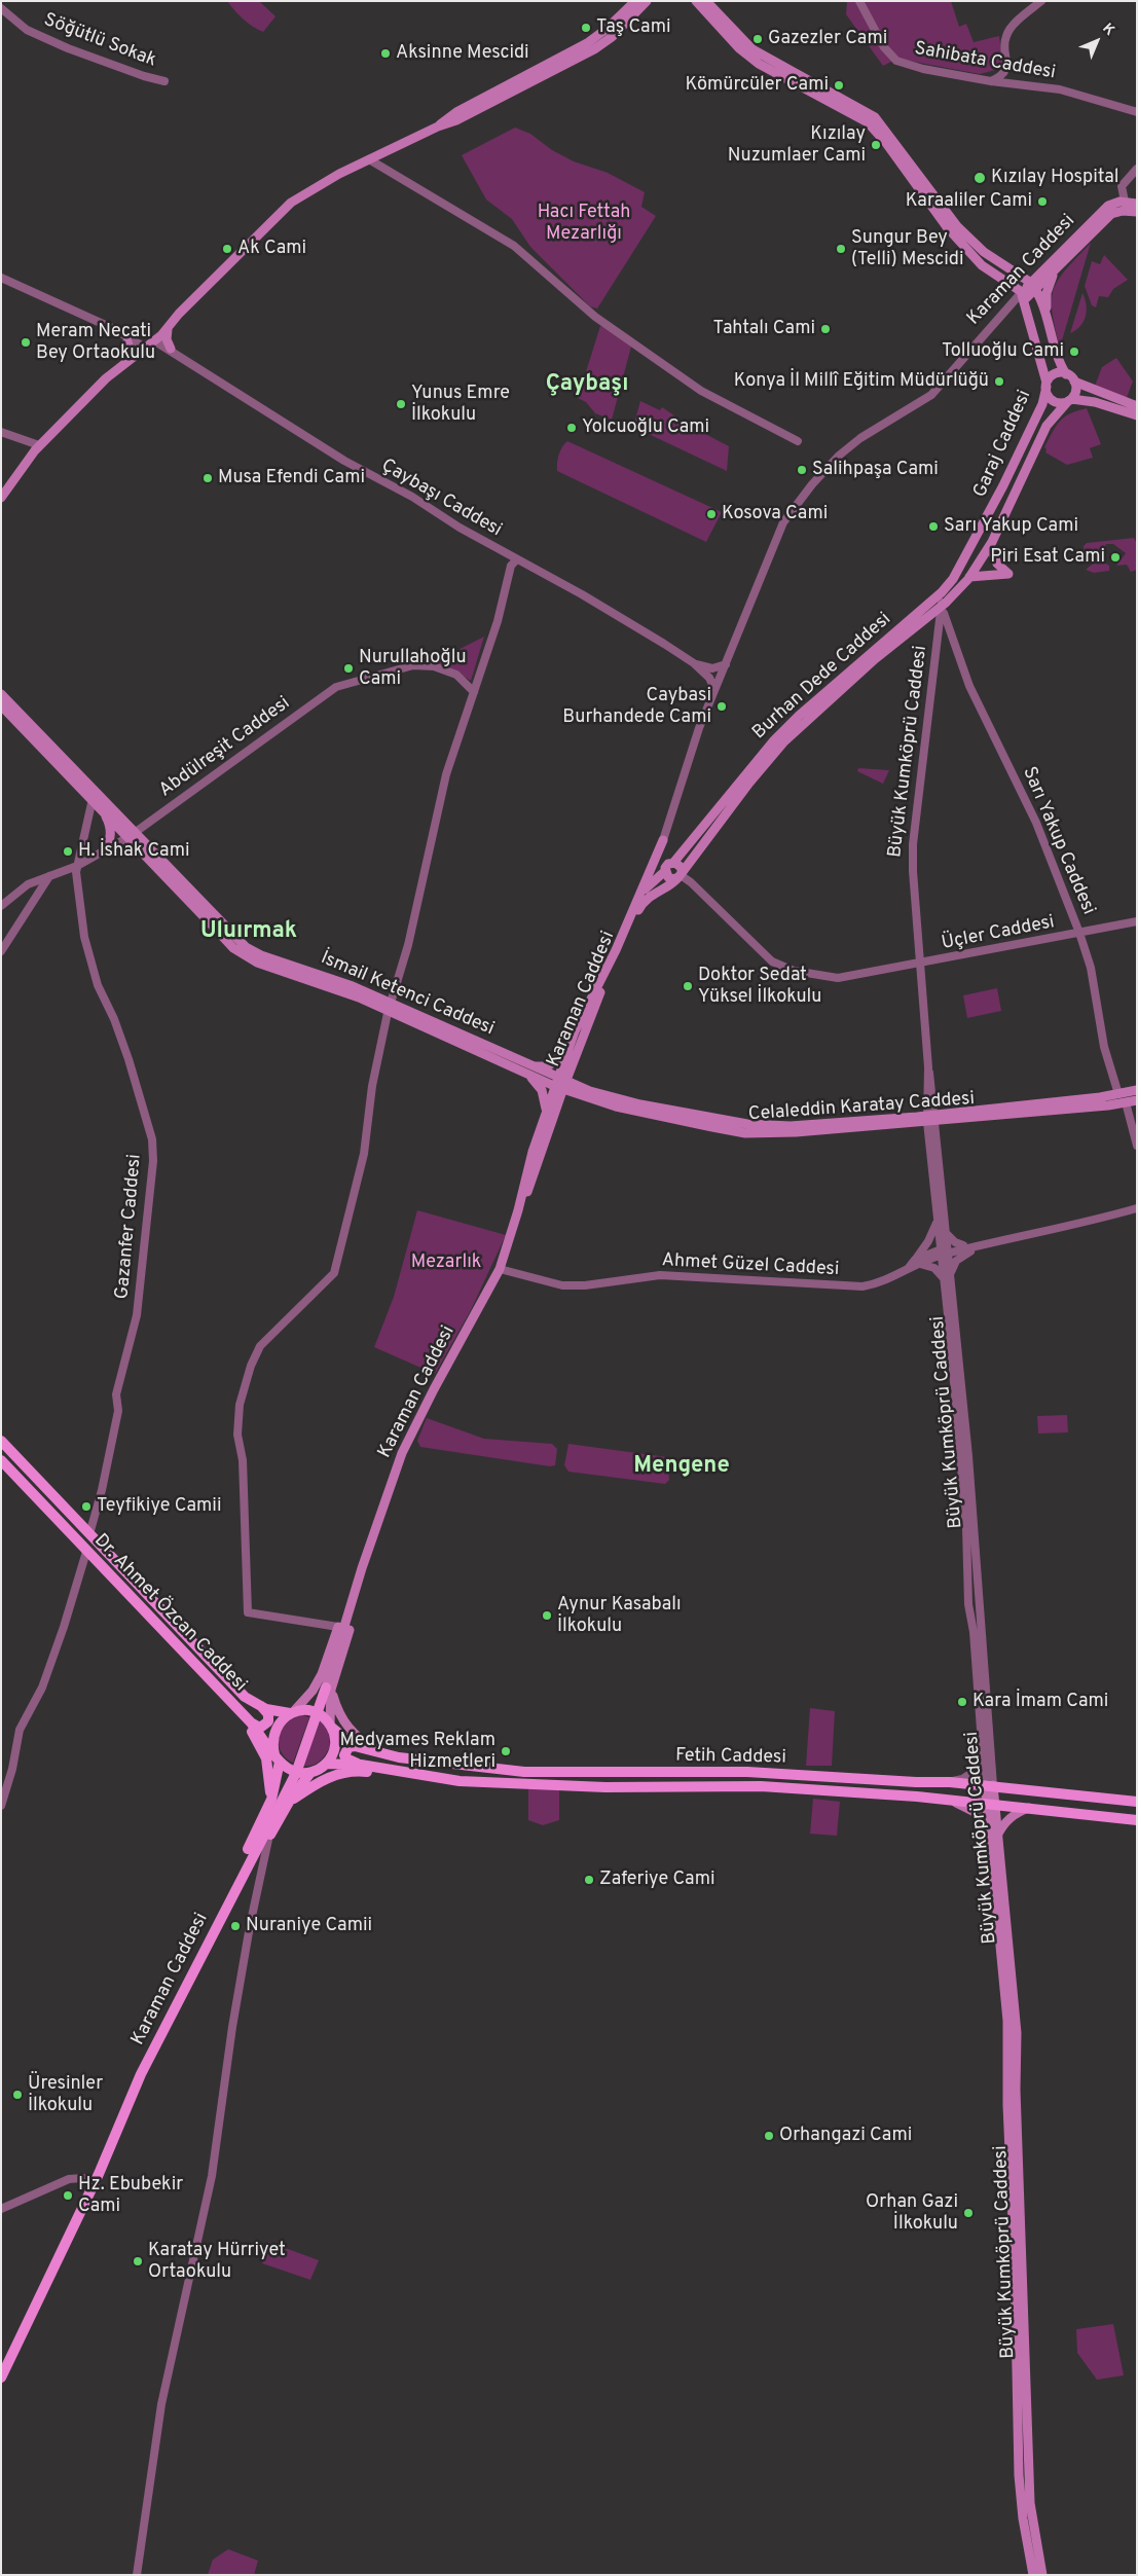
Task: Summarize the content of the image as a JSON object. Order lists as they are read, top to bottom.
{
  "streets": {
    "main road": [
      "Karaman Caddesi",
      "Garaj Caddesi",
      "Burhan Dede Caddesi",
      "Büyük Kumköprü Caddesi",
      "İsmail Ketenci Caddesi",
      "Celaleddin Karatay Caddesi",
      "Dr. Ahmet Özcan Caddesi",
      "Fetih Caddesi"
    ],
    "street": [
      "Söğütlü Sokak",
      "Sahibata Caddesi",
      "Çaybaşı Caddesi",
      "Abdülreşit Caddesi",
      "Sarı Yakup Caddesi",
      "Üçler Caddesi",
      "Gazanfer Caddesi",
      "Ahmet Güzel Caddesi"
    ]
  },
  "crossings": [
    ["Karaman Caddesi", "Burhan Dede Caddesi"],
    ["Karaman Caddesi", "Üçler Caddesi"],
    ["Karaman Caddesi", "İsmail Ketenci Caddesi"],
    ["Karaman Caddesi", "Celaleddin Karatay Caddesi"],
    ["Karaman Caddesi", "Ahmet Güzel Caddesi"],
    ["Karaman Caddesi", "Dr. Ahmet Özcan Caddesi"],
    ["Karaman Caddesi", "Fetih Caddesi"],
    ["Garaj Caddesi", "Burhan Dede Caddesi"],
    ["Garaj Caddesi", "Büyük Kumköprü Caddesi"],
    ["Garaj Caddesi", "Sarı Yakup Caddesi"],
    ["Burhan Dede Caddesi", "Büyük Kumköprü Caddesi"],
    ["Burhan Dede Caddesi", "Sarı Yakup Caddesi"],
    ["Burhan Dede Caddesi", "Üçler Caddesi"],
    ["Abdülreşit Caddesi", "İsmail Ketenci Caddesi"],
    ["Abdülreşit Caddesi", "Gazanfer Caddesi"],
    ["Büyük Kumköprü Caddesi", "Sarı Yakup Caddesi"],
    ["Büyük Kumköprü Caddesi", "Üçler Caddesi"],
    ["Büyük Kumköprü Caddesi", "Celaleddin Karatay Caddesi"],
    ["Büyük Kumköprü Caddesi", "Fetih Caddesi"],
    ["Sarı Yakup Caddesi", "Üçler Caddesi"],
    ["Sarı Yakup Caddesi", "Celaleddin Karatay Caddesi"],
    ["İsmail Ketenci Caddesi", "Celaleddin Karatay Caddesi"],
    ["İsmail Ketenci Caddesi", "Gazanfer Caddesi"],
    ["Gazanfer Caddesi", "Dr. Ahmet Özcan Caddesi"],
    ["Dr. Ahmet Özcan Caddesi", "Fetih Caddesi"]
  ],
  "districts": ["Çaybaşı", "Uluırmak", "Mengene"],
  "parks": ["Hacı Fettah Mezarlığı", "Mezarlık"],
  "places": [
    "Taş Cami",
    "Gazezler Cami",
    "Aksinne Mescidi",
    "Kömürcüler Cami",
    "Kızılay Nuzumlaer Cami",
    "Kızılay Hospital",
    "Karaaliler Cami",
    "Ak Cami",
    "Sungur Bey (Telli) Mescidi",
    "Tahtalı Cami",
    "Meram Necati Bey Ortaokulu",
    "Tolluoğlu Cami",
    "Konya İl Millî Eğitim Müdürlüğü",
    "Yunus Emre İlkokulu",
    "Yolcuoğlu Cami",
    "Salihpaşa Cami",
    "Musa Efendi Cami",
    "Kosova Cami",
    "Sarı Yakup Cami",
    "Piri Esat Cami",
    "Nurullahoğlu Cami",
    "Caybasi Burhandede Cami",
    "H. İshak Cami",
    "Doktor Sedat Yüksel İlkokulu",
    "Teyfikiye Camii",
    "Aynur Kasabalı İlkokulu",
    "Kara İmam Cami",
    "Medyames Reklam Hizmetleri",
    "Zaferiye Cami",
    "Nuraniye Camii",
    "Üresinler İlkokulu",
    "Orhangazi Cami",
    "Hz. Ebubekir Cami",
    "Orhan Gazi İlkokulu",
    "Karatay Hürriyet Ortaokulu"
  ],
  "north": "top right"
}
